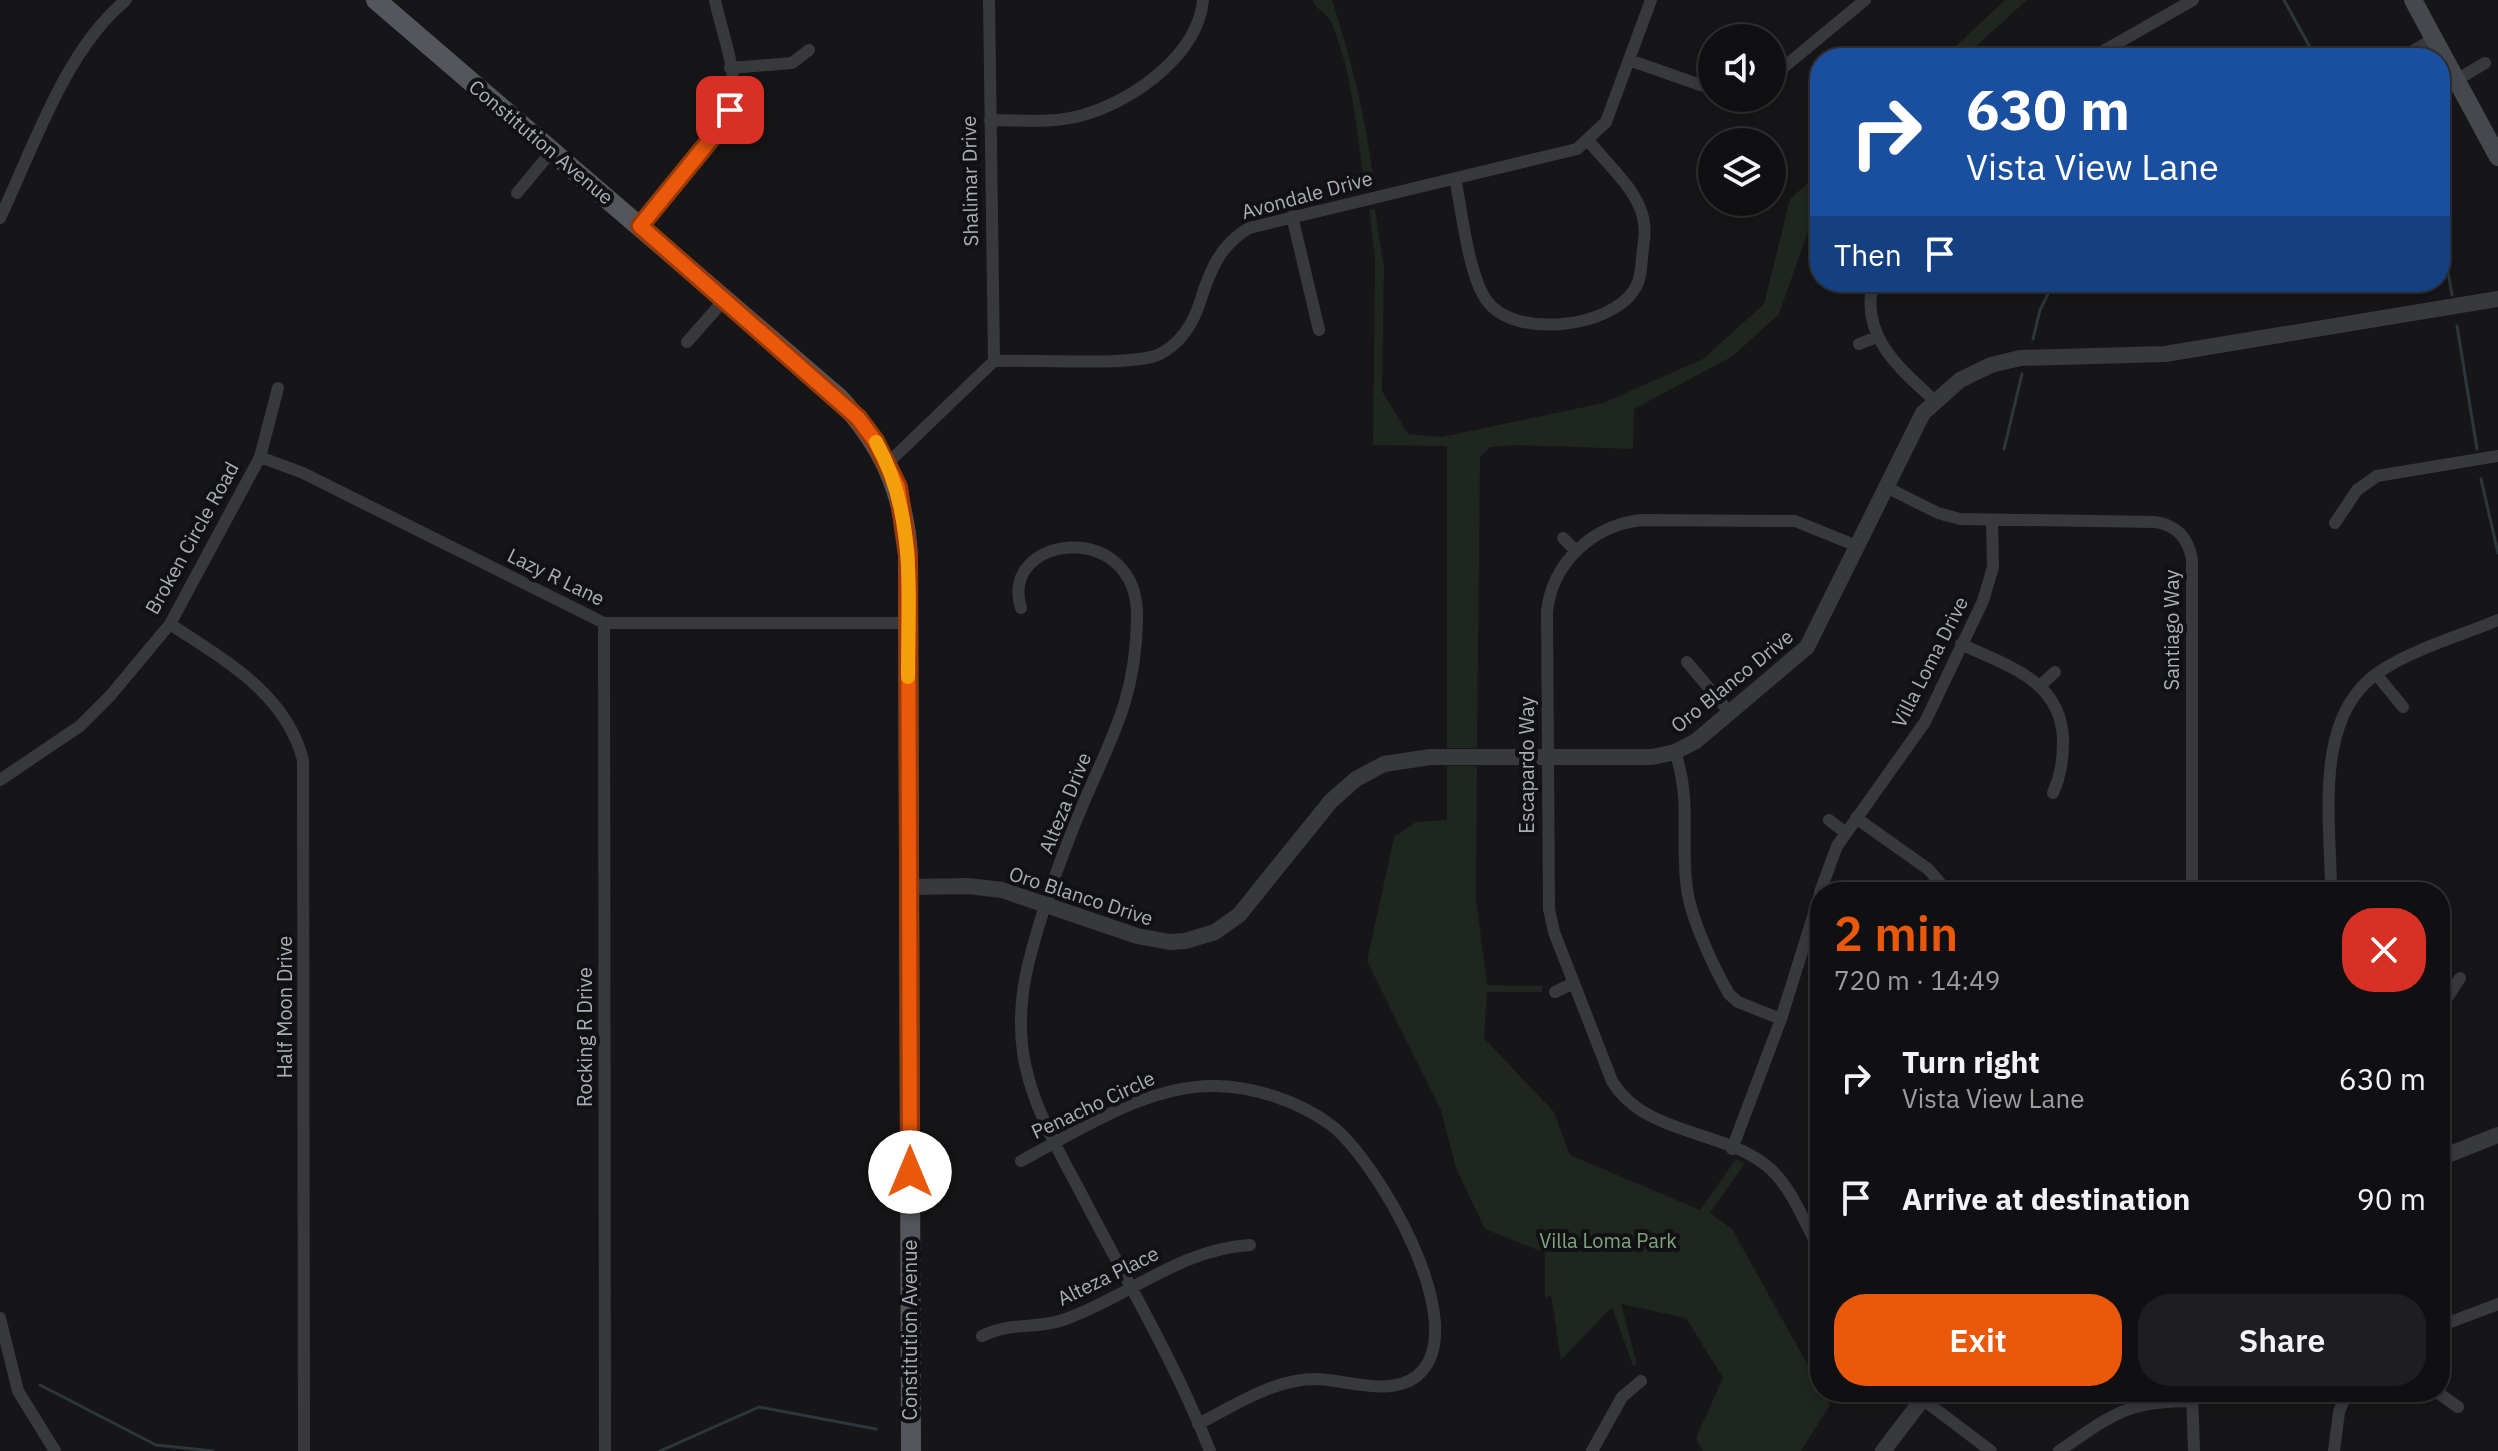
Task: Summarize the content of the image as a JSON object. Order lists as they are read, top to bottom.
{
  "streets": {
    "main road": ["Constitution Avenue"],
    "street": [
      "Shalimar Drive",
      "Avondale Drive",
      "Broken Circle Road",
      "Lazy R Lane",
      "Santiago Way",
      "Villa Loma Drive",
      "Oro Blanco Drive",
      "Escapardo Way",
      "Alteza Drive",
      "Half Moon Drive",
      "Rocking R Drive",
      "Penacho Circle",
      "Alteza Place"
    ]
  },
  "crossings": [
    ["Constitution Avenue", "Lazy R Lane"],
    ["Constitution Avenue", "Oro Blanco Drive"],
    ["Shalimar Drive", "Avondale Drive"],
    ["Broken Circle Road", "Lazy R Lane"],
    ["Broken Circle Road", "Half Moon Drive"],
    ["Lazy R Lane", "Rocking R Drive"],
    ["Santiago Way", "Villa Loma Drive"],
    ["Santiago Way", "Oro Blanco Drive"],
    ["Villa Loma Drive", "Escapardo Way"],
    ["Oro Blanco Drive", "Escapardo Way"],
    ["Oro Blanco Drive", "Alteza Drive"],
    ["Alteza Drive", "Penacho Circle"],
    ["Alteza Drive", "Alteza Place"]
  ],
  "parks": ["Villa Loma Park"],
  "page": {
    "turn": ["630 m", "Vista View Lane"],
    "then": "Then",
    "heading": ["2 min", "720 m · 14:49"],
    "list": [
      {
        "name": "Turn right",
        "note": "Vista View Lane",
        "value": "630 m"
      },
      {
        "name": "Arrive at destination",
        "value": "90 m"
      }
    ],
    "buttons": ["Exit", "Share"]
  }
}
